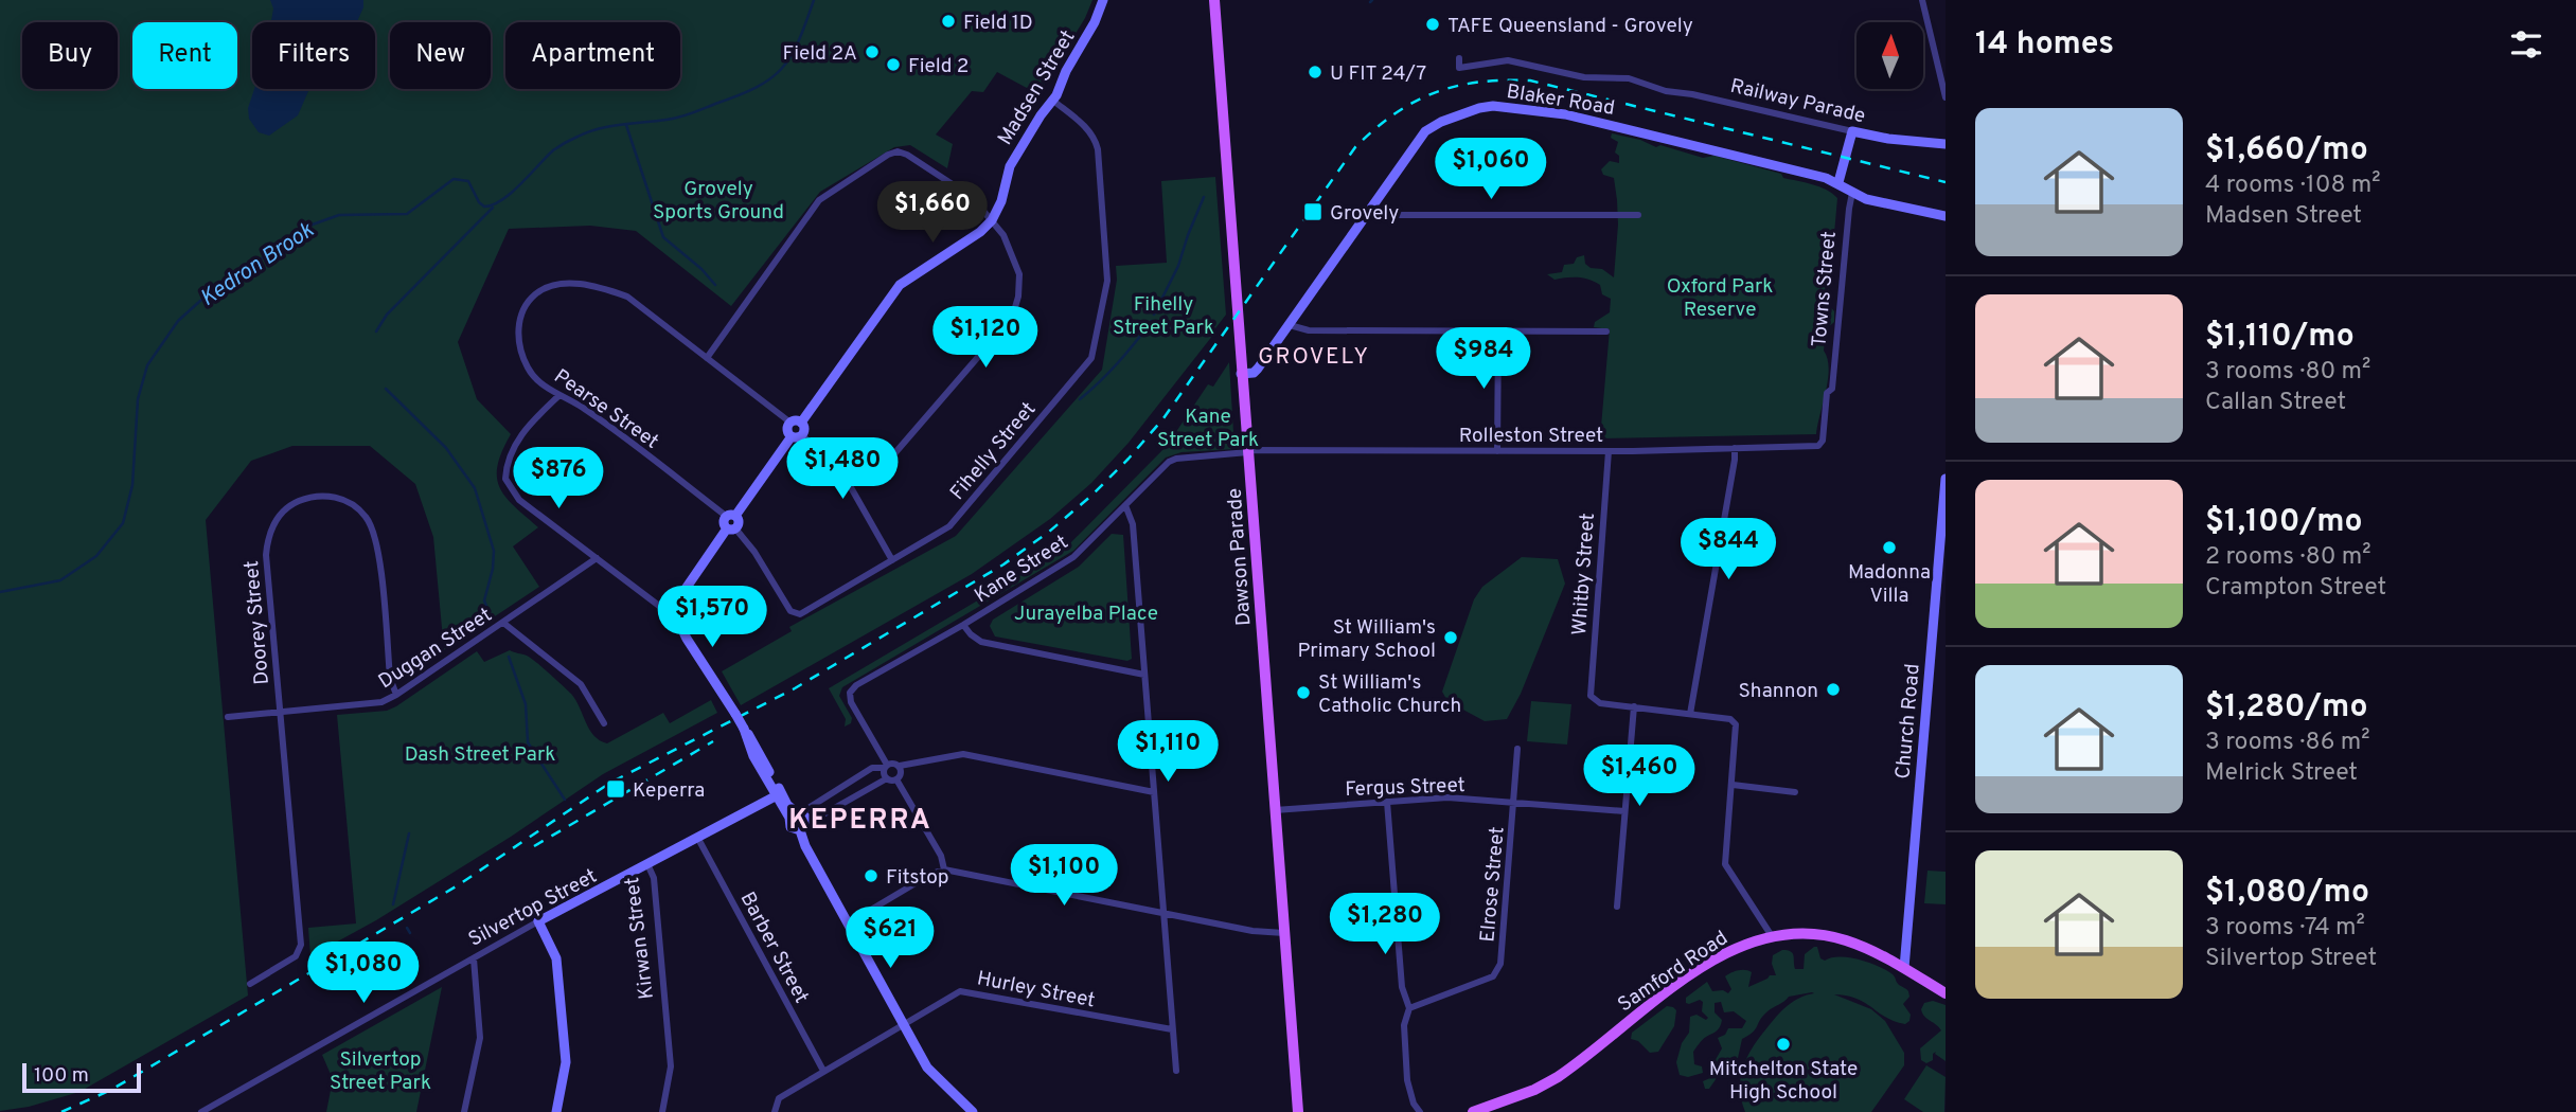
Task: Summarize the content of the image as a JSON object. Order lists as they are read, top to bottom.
{
  "streets": {
    "main road": ["Dawson Parade", "Samford Road"],
    "street": [
      "Madsen Street",
      "Blaker Road",
      "Railway Parade",
      "Towns Street",
      "Pearse Street",
      "Rolleston Street",
      "Fihelly Street",
      "Kane Street",
      "Whitby Street",
      "Doorey Street",
      "Duggan Street",
      "Church Road",
      "Fergus Street",
      "Elrose Street",
      "Silvertop Street",
      "Kirwan Street",
      "Barber Street",
      "Hurley Street"
    ]
  },
  "crossings": [
    ["Madsen Street", "Fihelly Street"],
    ["Blaker Road", "Towns Street"],
    ["Blaker Road", "Dawson Parade"],
    ["Towns Street", "Rolleston Street"],
    ["Rolleston Street", "Dawson Parade"],
    ["Rolleston Street", "Kane Street"],
    ["Rolleston Street", "Whitby Street"],
    ["Dawson Parade", "Kane Street"],
    ["Dawson Parade", "Fergus Street"],
    ["Doorey Street", "Duggan Street"],
    ["Church Road", "Samford Road"],
    ["Fergus Street", "Elrose Street"],
    ["Silvertop Street", "Kirwan Street"],
    ["Kirwan Street", "Barber Street"],
    ["Barber Street", "Hurley Street"]
  ],
  "districts": ["GROVELY", "KEPERRA"],
  "water": ["Kedron Brook"],
  "parks": [
    "Grovely Sports Ground",
    "Oxford Park Reserve",
    "Fihelly Street Park",
    "Kane Street Park",
    "Jurayelba Place",
    "Dash Street Park",
    "Silvertop Street Park"
  ],
  "places": {
    "other": [
      "Field 1D",
      "TAFE Queensland - Grovely",
      "Field 2A",
      "Field 2",
      "U FIT 24/7",
      "Madonna Villa",
      "St William's Primary School",
      "Shannon",
      "St William's Catholic Church",
      "Fitstop",
      "Mitchelton State High School"
    ],
    "transit": ["Grovely", "Keperra"]
  },
  "scale_bar": "100 m",
  "north": "top",
  "page": {
    "heading": "14 homes",
    "chip": [
      "Buy",
      "Rent",
      "Filters",
      "New",
      "Apartment"
    ],
    "list": [
      {
        "name": "$1,660/mo",
        "note": "4 rooms · 108 m² · Madsen Street"
      },
      {
        "name": "$1,110/mo",
        "note": "3 rooms · 80 m² · Callan Street"
      },
      {
        "name": "$1,100/mo",
        "note": "2 rooms · 80 m² · Crampton Street"
      },
      {
        "name": "$1,280/mo",
        "note": "3 rooms · 86 m² · Melrick Street"
      },
      {
        "name": "$1,080/mo",
        "note": "3 rooms · 74 m² · Silvertop Street"
      }
    ],
    "price": [
      "$1,060",
      "$1,660",
      "$1,120",
      "$984",
      "$1,480",
      "$876",
      "$844",
      "$1,570",
      "$1,110",
      "$1,460",
      "$1,100",
      "$1,280",
      "$621",
      "$1,080"
    ],
    "scale": "100 m"
  }
}
